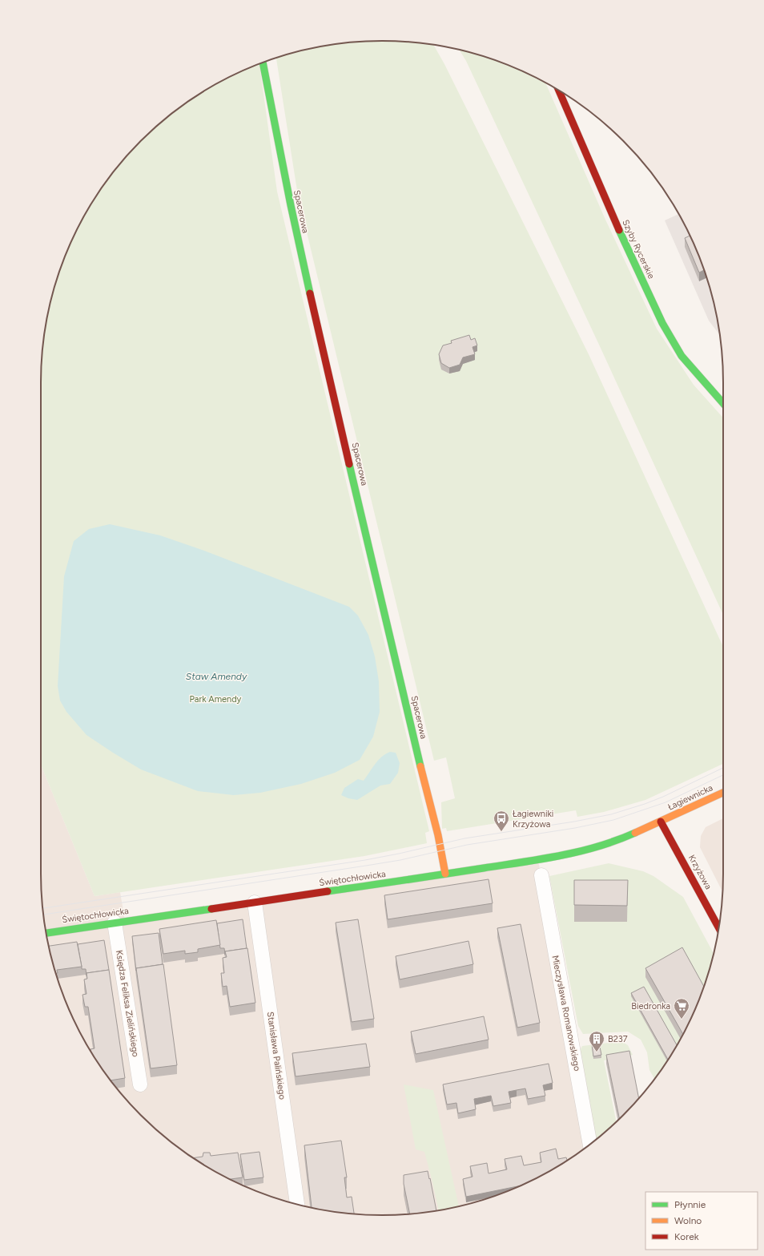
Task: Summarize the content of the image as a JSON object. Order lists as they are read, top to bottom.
{
  "streets": {
    "street": [
      "Spacerowa",
      "Szyby Rycerskie",
      "Łagiewnicka",
      "Krzyżowa",
      "Świętochłowicka",
      "Księdza Feliksa Zielińskiego",
      "Mieczysława Romanowskiego",
      "Stanisława Palińskiego"
    ]
  },
  "crossings": [
    ["Spacerowa", "Świętochłowicka"],
    ["Łagiewnicka", "Krzyżowa"],
    ["Łagiewnicka", "Świętochłowicka"],
    ["Krzyżowa", "Świętochłowicka"],
    ["Świętochłowicka", "Księdza Feliksa Zielińskiego"],
    ["Świętochłowicka", "Stanisława Palińskiego"]
  ],
  "water": ["Staw Amendy"],
  "parks": ["Park Amendy"],
  "places": {
    "bus stop": ["Łagiewniki Krzyżowa"],
    "supermarket": ["Biedronka"],
    "building": ["B237"]
  },
  "legend": ["Płynnie", "Wolno", "Korek"]
}
